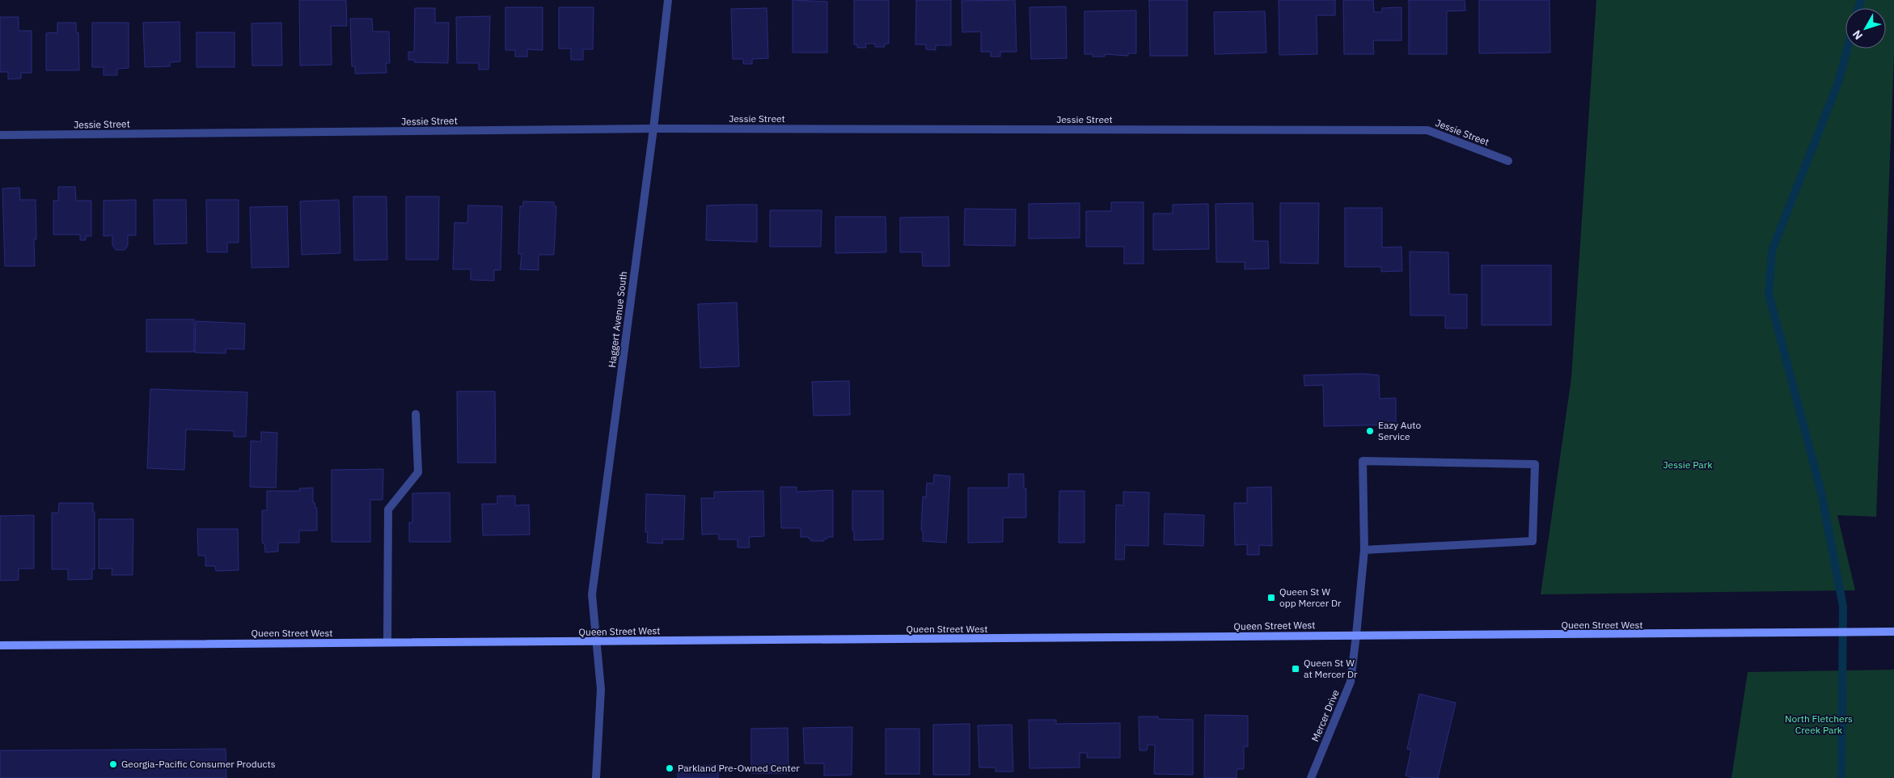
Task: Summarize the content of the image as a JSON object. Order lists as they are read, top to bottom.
{
  "streets": {
    "main road": ["Queen Street West"],
    "street": ["Jessie Street", "Haggert Avenue South", "Mercer Drive"]
  },
  "crossings": [
    ["Jessie Street", "Haggert Avenue South"],
    ["Haggert Avenue South", "Queen Street West"],
    ["Queen Street West", "Mercer Drive"]
  ],
  "parks": ["Jessie Park", "North Fletchers Creek Park"],
  "places": {
    "other": ["Eazy Auto Service", "Georgia-Pacific Consumer Products", "Parkland Pre-Owned Center"],
    "transit": ["Queen St W opp Mercer Dr", "Queen St W at Mercer Dr"]
  },
  "north": "bottom left"
}
